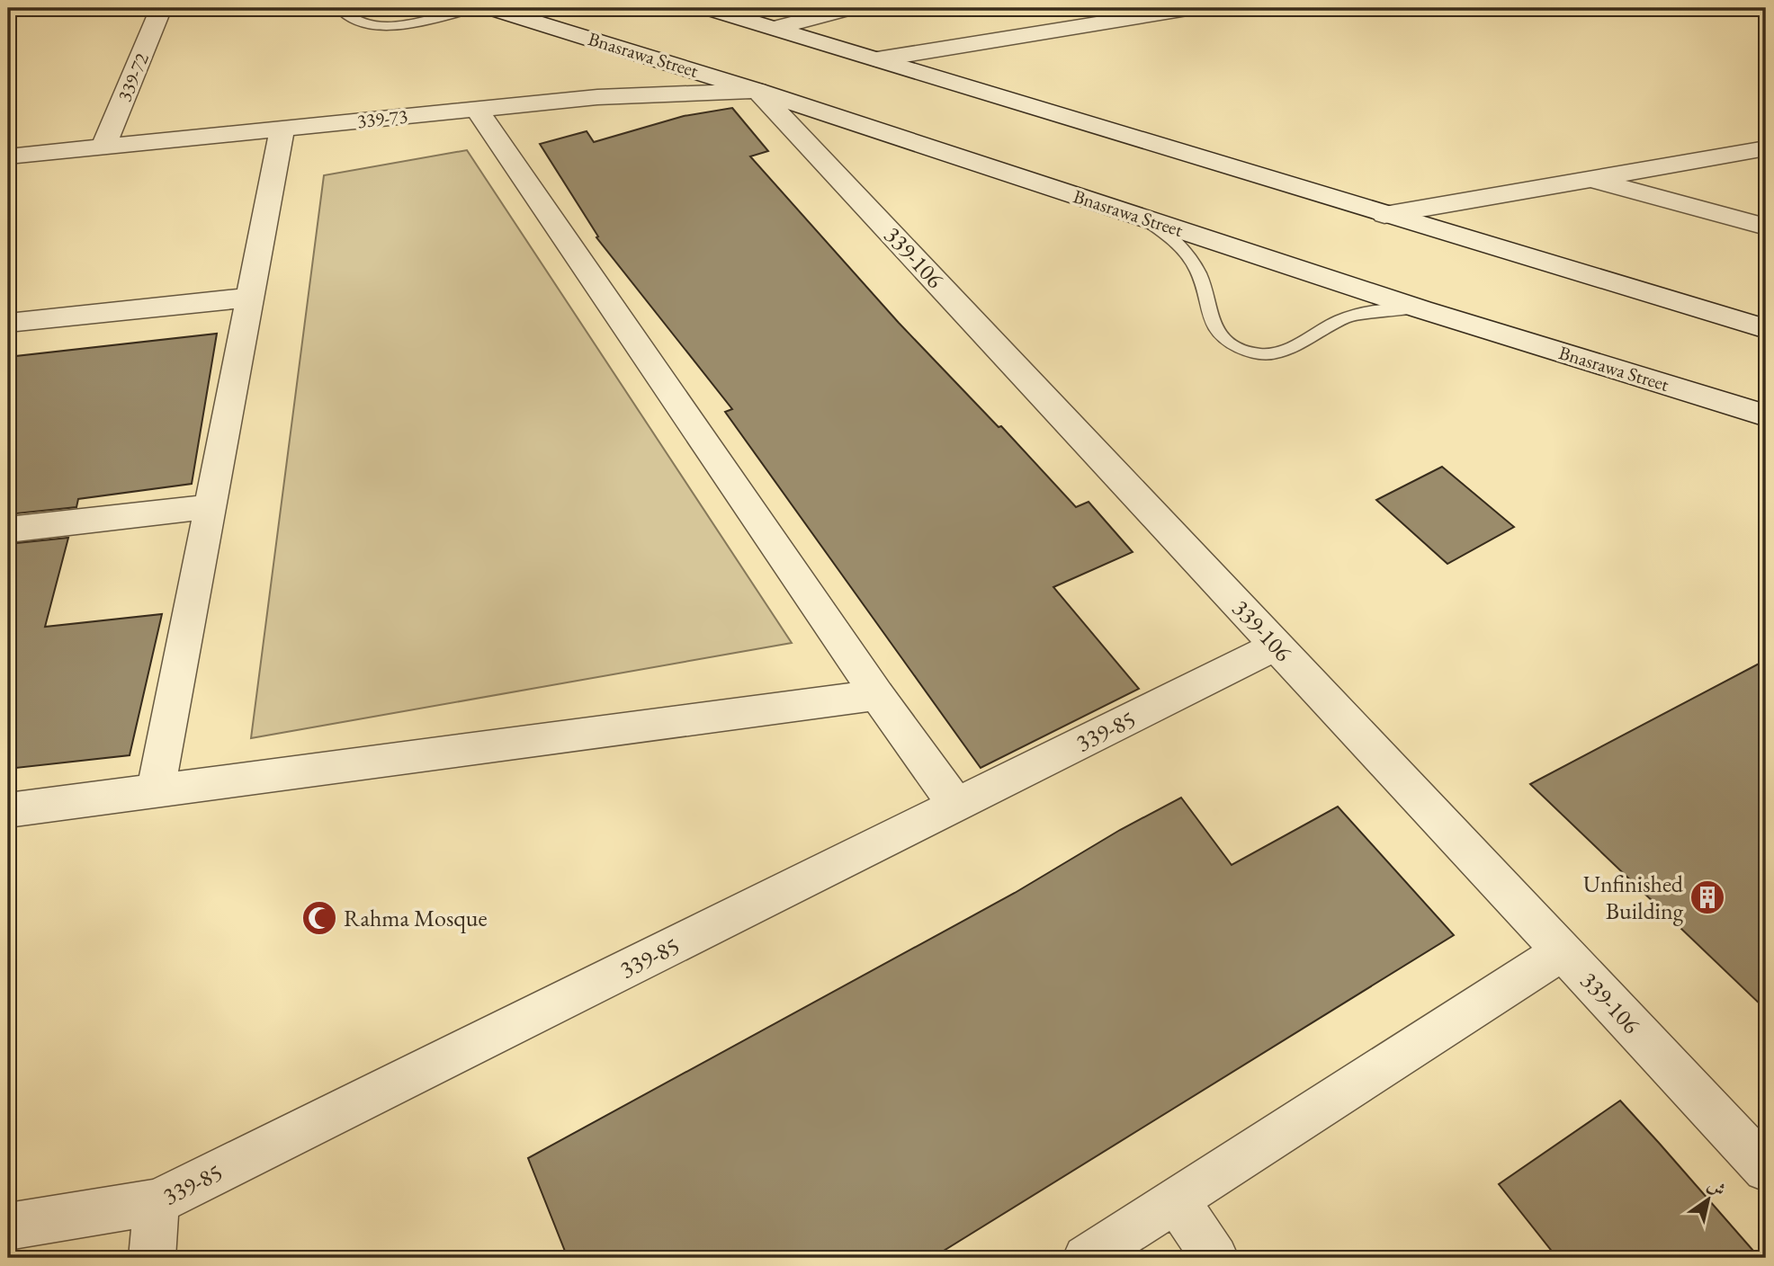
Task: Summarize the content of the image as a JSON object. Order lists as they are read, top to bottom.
{
  "streets": {
    "street": [
      "Bnasrawa Street",
      "339-72",
      "339-73",
      "339-106",
      "339-85"
    ]
  },
  "crossings": [
    ["Bnasrawa Street", "339-73"],
    ["Bnasrawa Street", "339-106"],
    ["339-72", "339-73"],
    ["339-73", "339-106"],
    ["339-106", "339-85"]
  ],
  "places": {
    "building": ["Unfinished Building"],
    "mosque": ["Rahma Mosque"]
  },
  "north": "top right"
}
